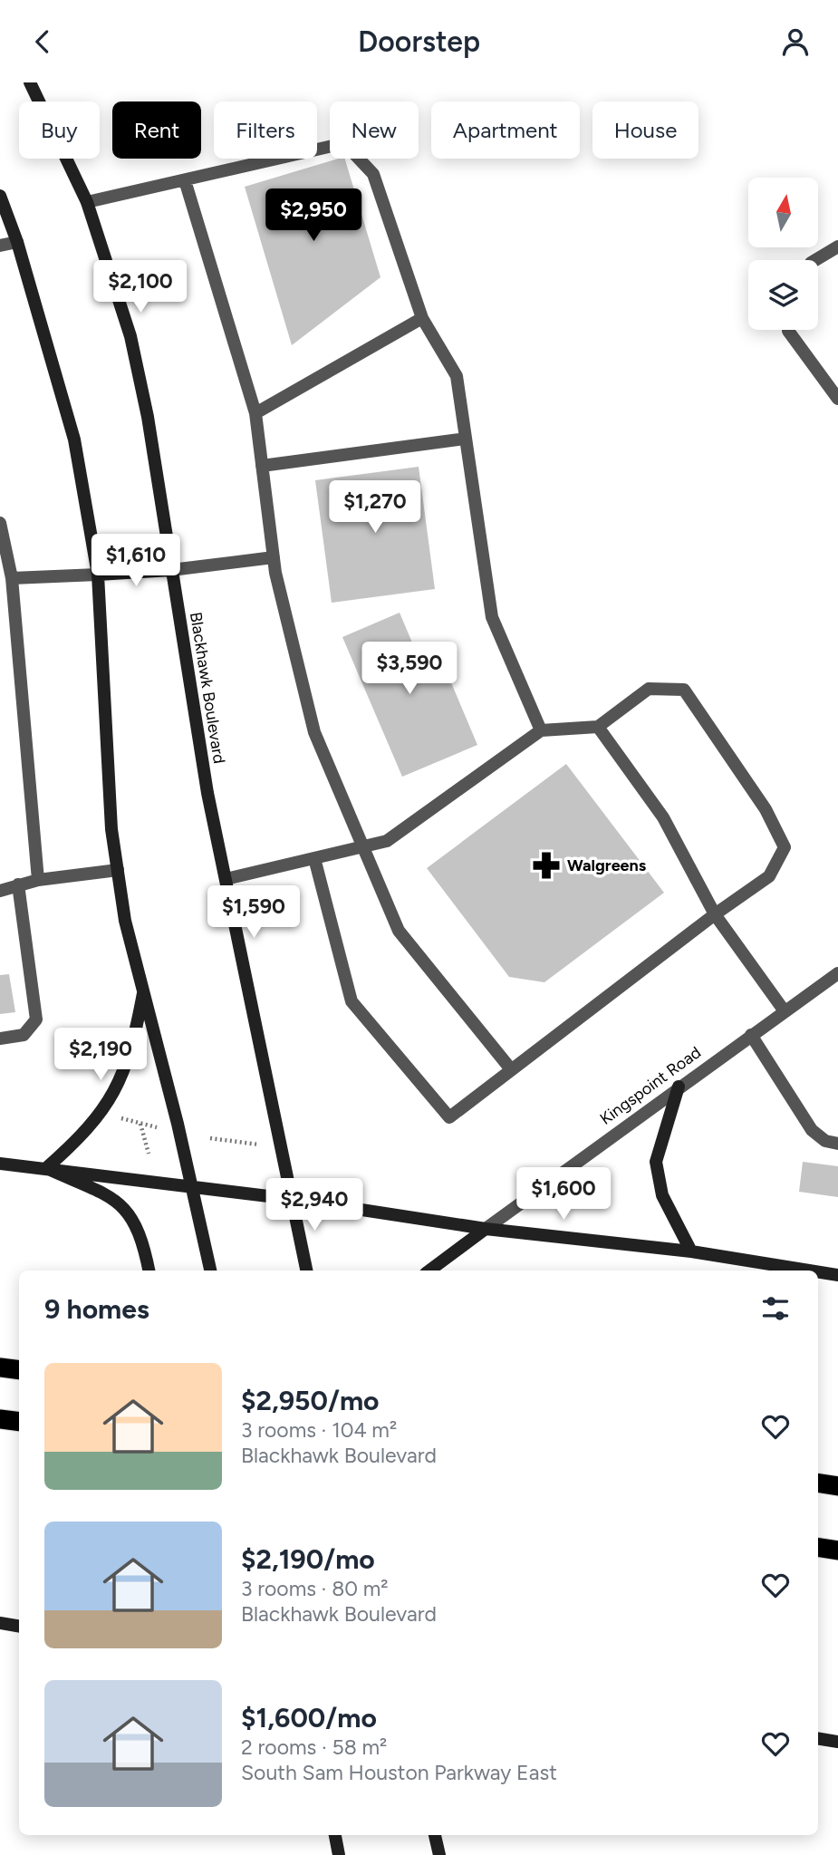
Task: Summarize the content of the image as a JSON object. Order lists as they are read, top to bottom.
{
  "streets": {
    "main road": ["Blackhawk Boulevard"],
    "street": ["Kingspoint Road"]
  },
  "places": {
    "pharmacy": ["Walgreens"]
  },
  "north": "top",
  "page": {
    "header": "Doorstep",
    "chip": [
      "Buy",
      "Rent",
      "Filters",
      "New",
      "Apartment",
      "House"
    ],
    "price": [
      "$2,950",
      "$2,100",
      "$1,270",
      "$1,610",
      "$3,590",
      "$1,590",
      "$2,190",
      "$1,600",
      "$2,940"
    ],
    "heading": "9 homes",
    "list": [
      {
        "name": "$2,950/mo",
        "note": "3 rooms · 104 m² · Blackhawk Boulevard"
      },
      {
        "name": "$2,190/mo",
        "note": "3 rooms · 80 m² · Blackhawk Boulevard"
      },
      {
        "name": "$1,600/mo",
        "note": "2 rooms · 58 m² · South Sam Houston Parkway East"
      }
    ]
  }
}
